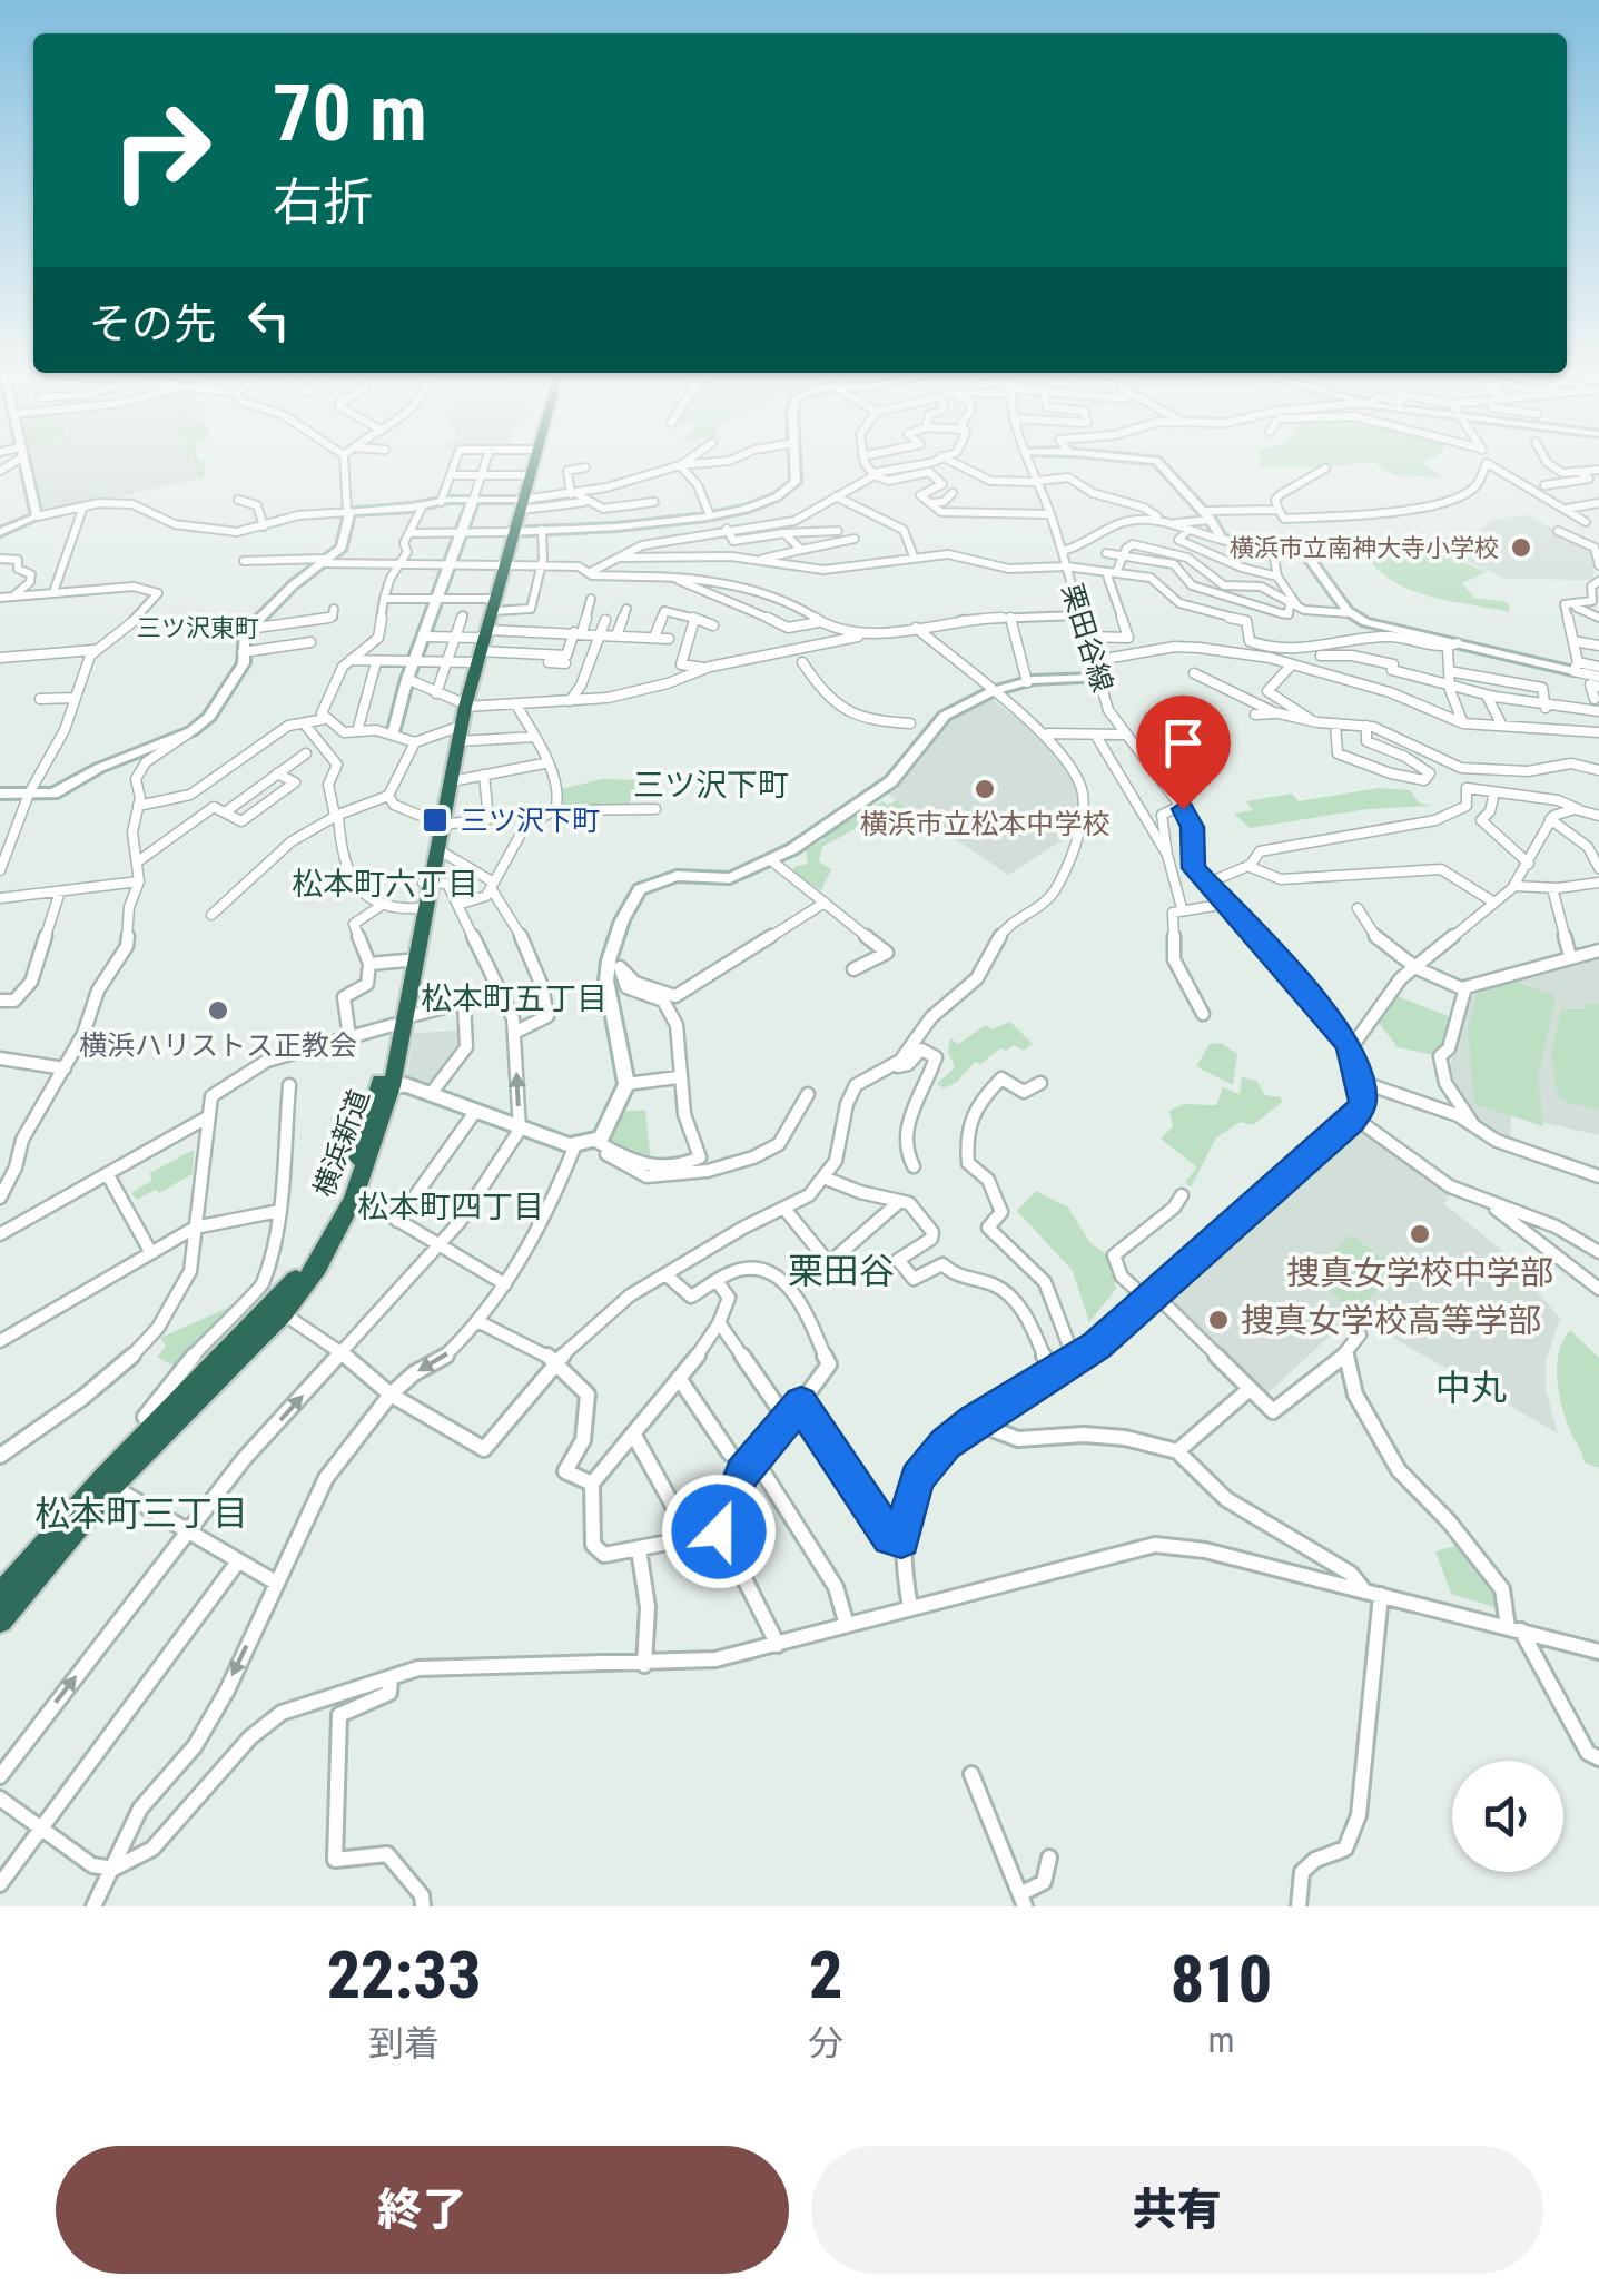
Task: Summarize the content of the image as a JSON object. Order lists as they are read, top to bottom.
{
  "streets": {
    "highway": ["横浜新道"],
    "street": ["栗田谷線"]
  },
  "districts": [
    "三ツ沢東町",
    "三ツ沢下町",
    "松本町六丁目",
    "松本町五丁目",
    "松本町四丁目",
    "栗田谷",
    "中丸",
    "松本町三丁目"
  ],
  "places": {
    "other": [
      "横浜市立南神大寺小学校",
      "横浜市立松本中学校",
      "横浜ハリストス正教会",
      "捜真女学校中学部",
      "捜真女学校高等学部"
    ],
    "transit": ["三ツ沢下町"]
  },
  "page": {
    "turn": ["70 m", "右折"],
    "then": "その先",
    "eta": [
      "22:33",
      "到着",
      "2",
      "分",
      "810",
      "m"
    ],
    "buttons": ["終了", "共有"]
  }
}
